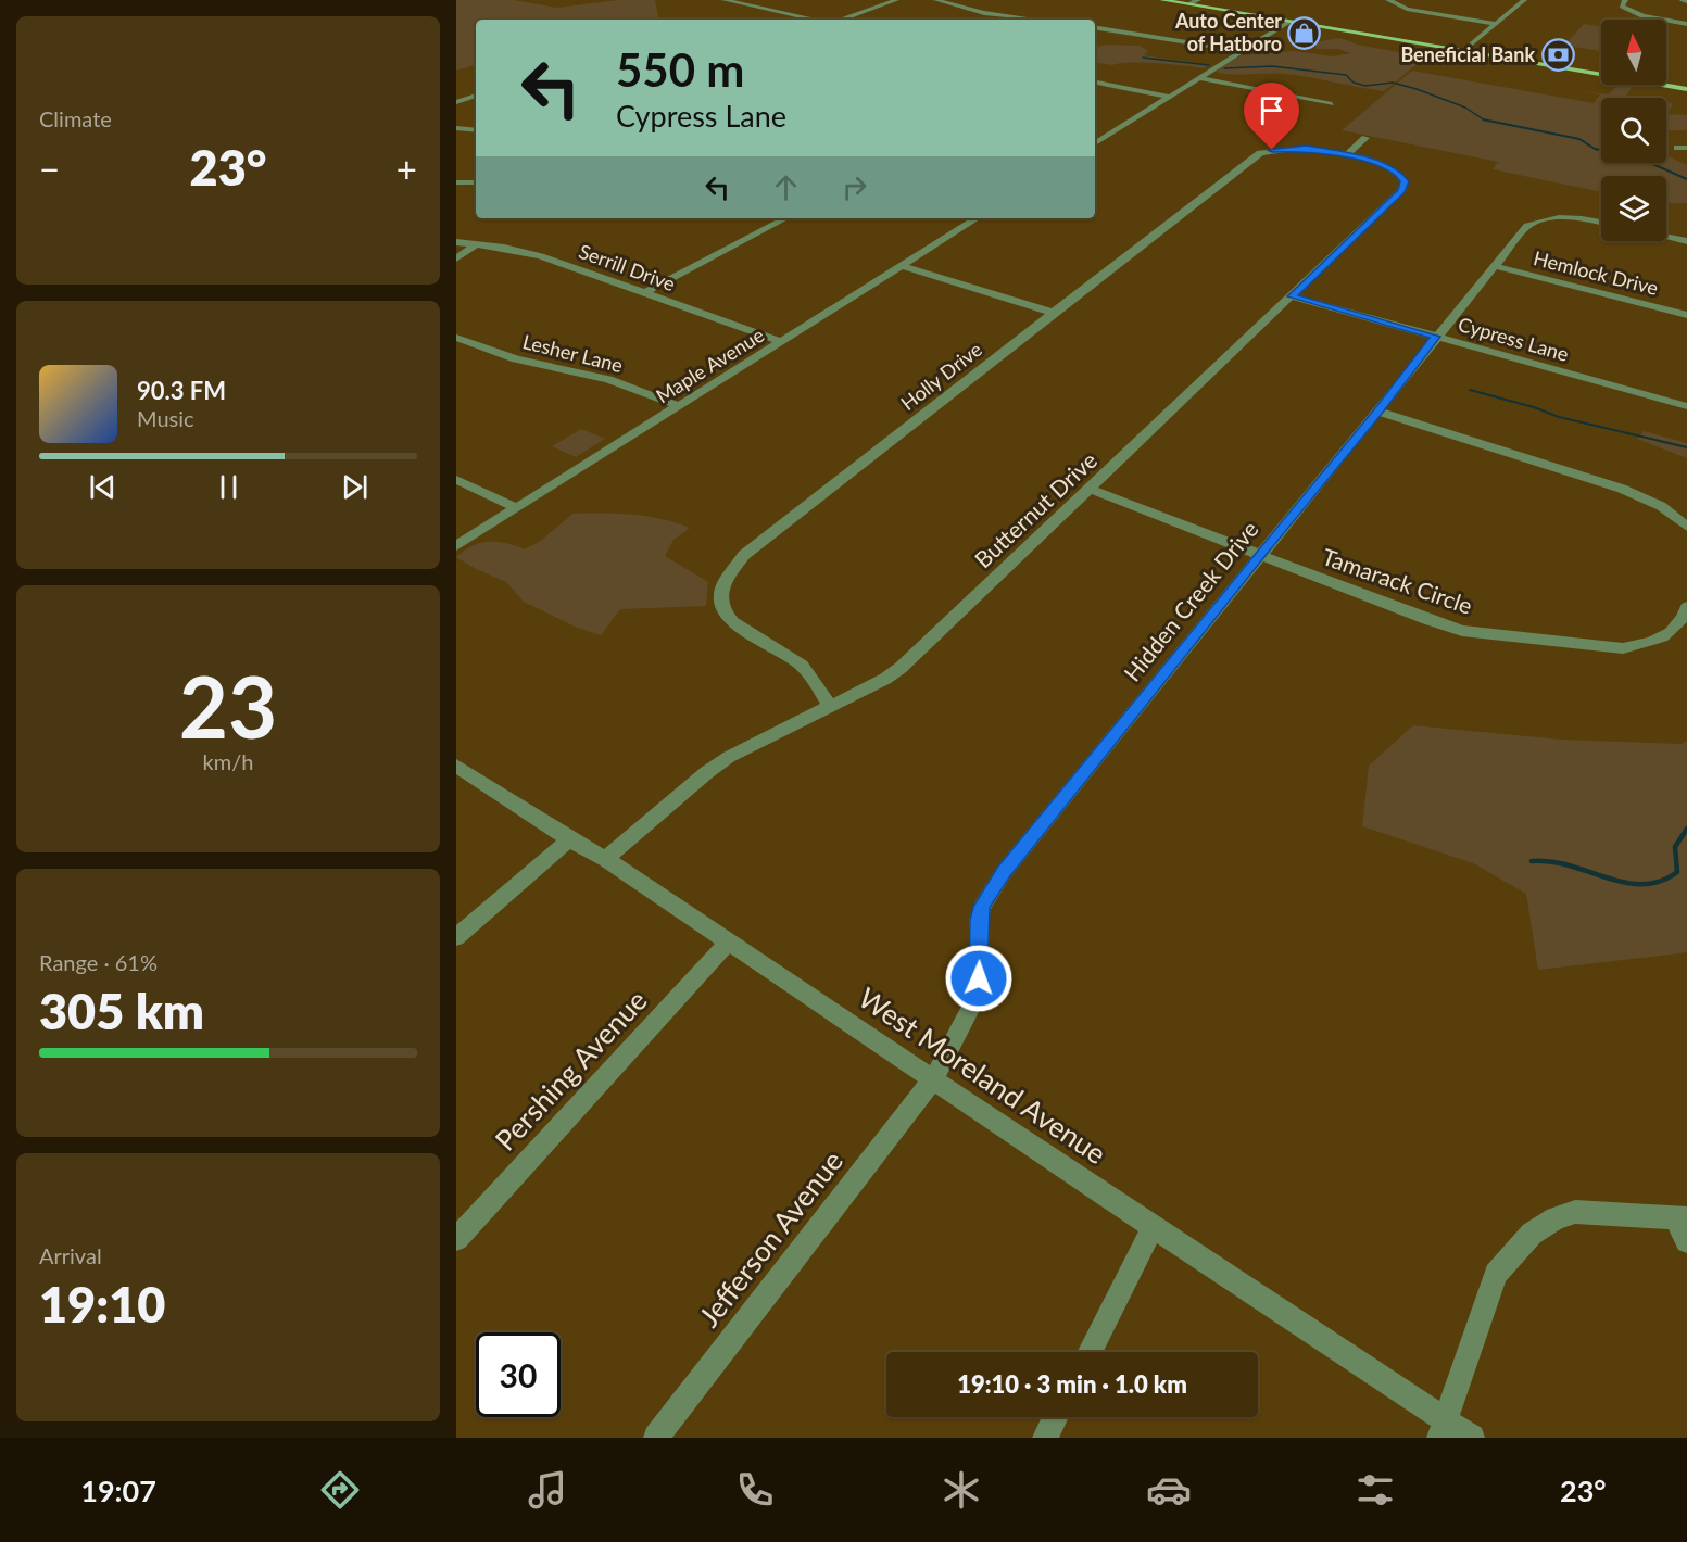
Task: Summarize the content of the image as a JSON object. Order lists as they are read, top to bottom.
{
  "streets": {
    "street": [
      "Serrill Drive",
      "Hemlock Drive",
      "Cypress Lane",
      "Lesher Lane",
      "Maple Avenue",
      "Holly Drive",
      "Butternut Drive",
      "Tamarack Circle",
      "Hidden Creek Drive",
      "Pershing Avenue",
      "West Moreland Avenue",
      "Jefferson Avenue"
    ]
  },
  "crossings": [
    ["Serrill Drive", "Maple Avenue"],
    ["Hemlock Drive", "Hidden Creek Drive"],
    ["Cypress Lane", "Butternut Drive"],
    ["Cypress Lane", "Hidden Creek Drive"],
    ["Lesher Lane", "Maple Avenue"],
    ["Holly Drive", "Butternut Drive"],
    ["Butternut Drive", "Tamarack Circle"],
    ["Butternut Drive", "West Moreland Avenue"],
    ["Tamarack Circle", "Hidden Creek Drive"],
    ["Hidden Creek Drive", "West Moreland Avenue"],
    ["Hidden Creek Drive", "Jefferson Avenue"],
    ["Pershing Avenue", "West Moreland Avenue"],
    ["West Moreland Avenue", "Jefferson Avenue"]
  ],
  "places": {
    "shop": ["Auto Center of Hatboro"],
    "bank": ["Beneficial Bank"]
  },
  "north": "top",
  "page": {
    "tile": [
      "Climate",
      ["23", "km/h"],
      ["Range · 61%", "305 km"],
      ["Arrival", "19:10"]
    ],
    "turn": ["550 m", "Cypress Lane"],
    "heat": ["−", "23°", "+"],
    "song": ["90.3 FM", "Music"],
    "limit": "30",
    "trip": "19:10 · 3 min · 1.0 km",
    "tabs": ["19:07", "23°"]
  }
}
